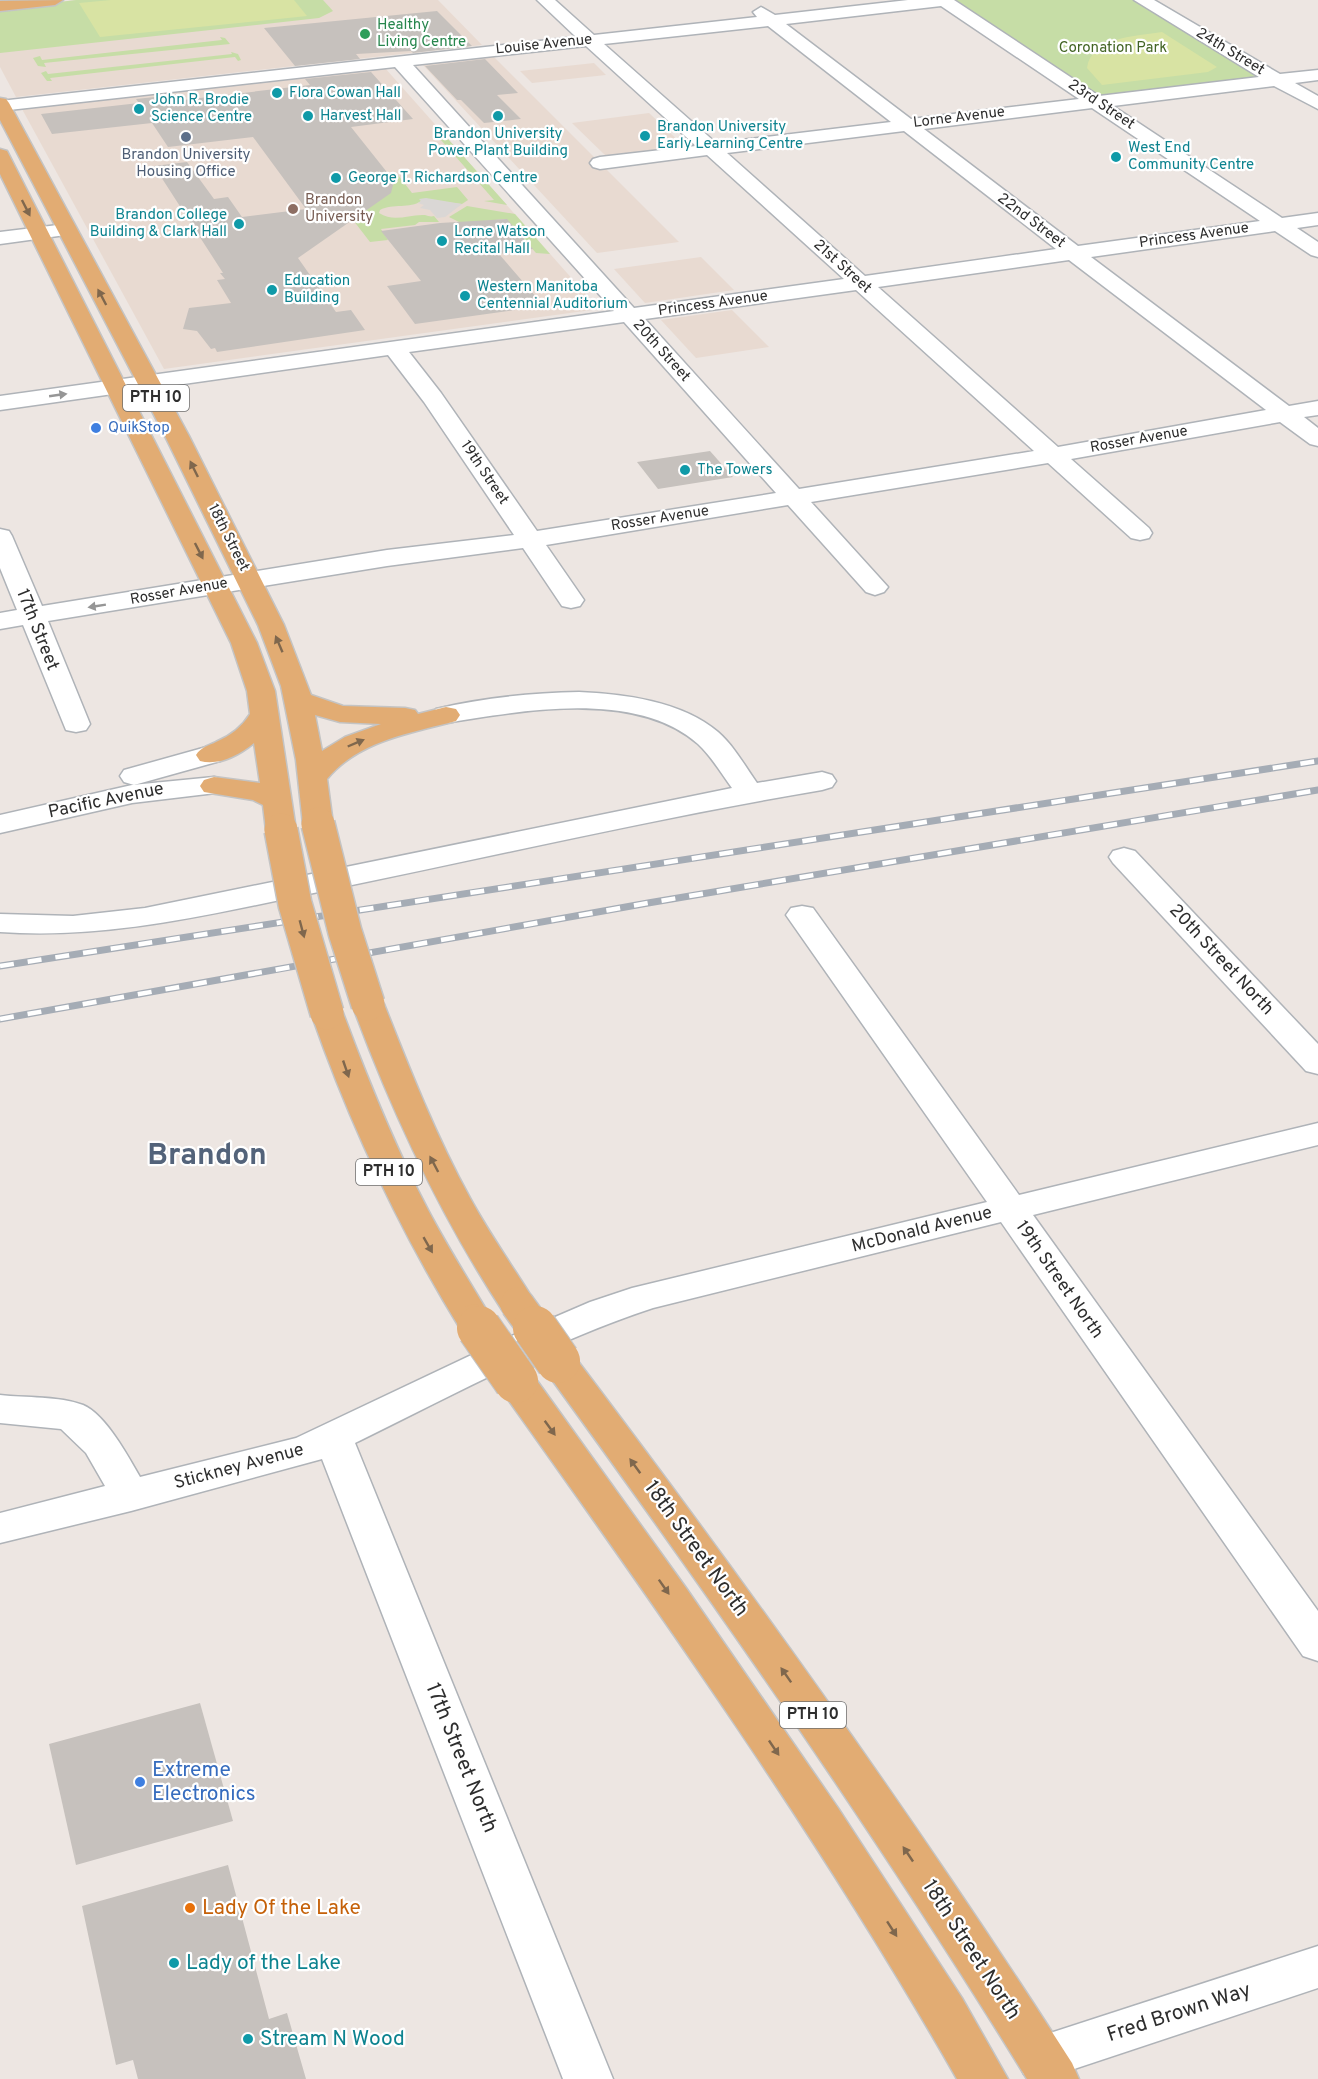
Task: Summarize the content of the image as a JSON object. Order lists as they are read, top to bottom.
{
  "streets": {
    "main road": ["PTH 10", "18th Street", "18th Street North"],
    "street": [
      "Louise Avenue",
      "24th Street",
      "23rd Street",
      "Lorne Avenue",
      "22nd Street",
      "Princess Avenue",
      "21st Street",
      "20th Street",
      "Rosser Avenue",
      "19th Street",
      "17th Street",
      "Pacific Avenue",
      "20th Street North",
      "McDonald Avenue",
      "19th Street North",
      "Stickney Avenue",
      "17th Street North",
      "Fred Brown Way"
    ]
  },
  "crossings": [
    ["Louise Avenue", "23rd Street"],
    ["Louise Avenue", "22nd Street"],
    ["Louise Avenue", "21st Street"],
    ["Louise Avenue", "20th Street"],
    ["Louise Avenue", "18th Street"],
    ["24th Street", "Lorne Avenue"],
    ["23rd Street", "Lorne Avenue"],
    ["23rd Street", "Princess Avenue"],
    ["Lorne Avenue", "22nd Street"],
    ["Lorne Avenue", "21st Street"],
    ["22nd Street", "Princess Avenue"],
    ["22nd Street", "Rosser Avenue"],
    ["Princess Avenue", "21st Street"],
    ["Princess Avenue", "20th Street"],
    ["Princess Avenue", "19th Street"],
    ["Princess Avenue", "18th Street"],
    ["21st Street", "Rosser Avenue"],
    ["20th Street", "Rosser Avenue"],
    ["Rosser Avenue", "19th Street"],
    ["Rosser Avenue", "18th Street"],
    ["Rosser Avenue", "17th Street"],
    ["18th Street", "18th Street North"],
    ["McDonald Avenue", "19th Street North"],
    ["McDonald Avenue", "Stickney Avenue"],
    ["McDonald Avenue", "18th Street North"],
    ["Stickney Avenue", "18th Street North"],
    ["Stickney Avenue", "17th Street North"],
    ["18th Street North", "Fred Brown Way"]
  ],
  "one_way": ["18th Street North"],
  "districts": ["Brandon"],
  "parks": ["Coronation Park"],
  "places": [
    "Healthy Living Centre",
    "Flora Cowan Hall",
    "John R. Brodie Science Centre",
    "Harvest Hall",
    "Brandon University Power Plant Building",
    "Brandon University Early Learning Centre",
    "Brandon University Housing Office",
    "West End Community Centre",
    "George T. Richardson Centre",
    "Brandon University",
    "Brandon College Building & Clark Hall",
    "Lorne Watson Recital Hall",
    "Education Building",
    "Western Manitoba Centennial Auditorium",
    "QuikStop",
    "The Towers",
    "Extreme Electronics",
    "Lady Of the Lake",
    "Lady of the Lake",
    "Stream N Wood"
  ]
}
